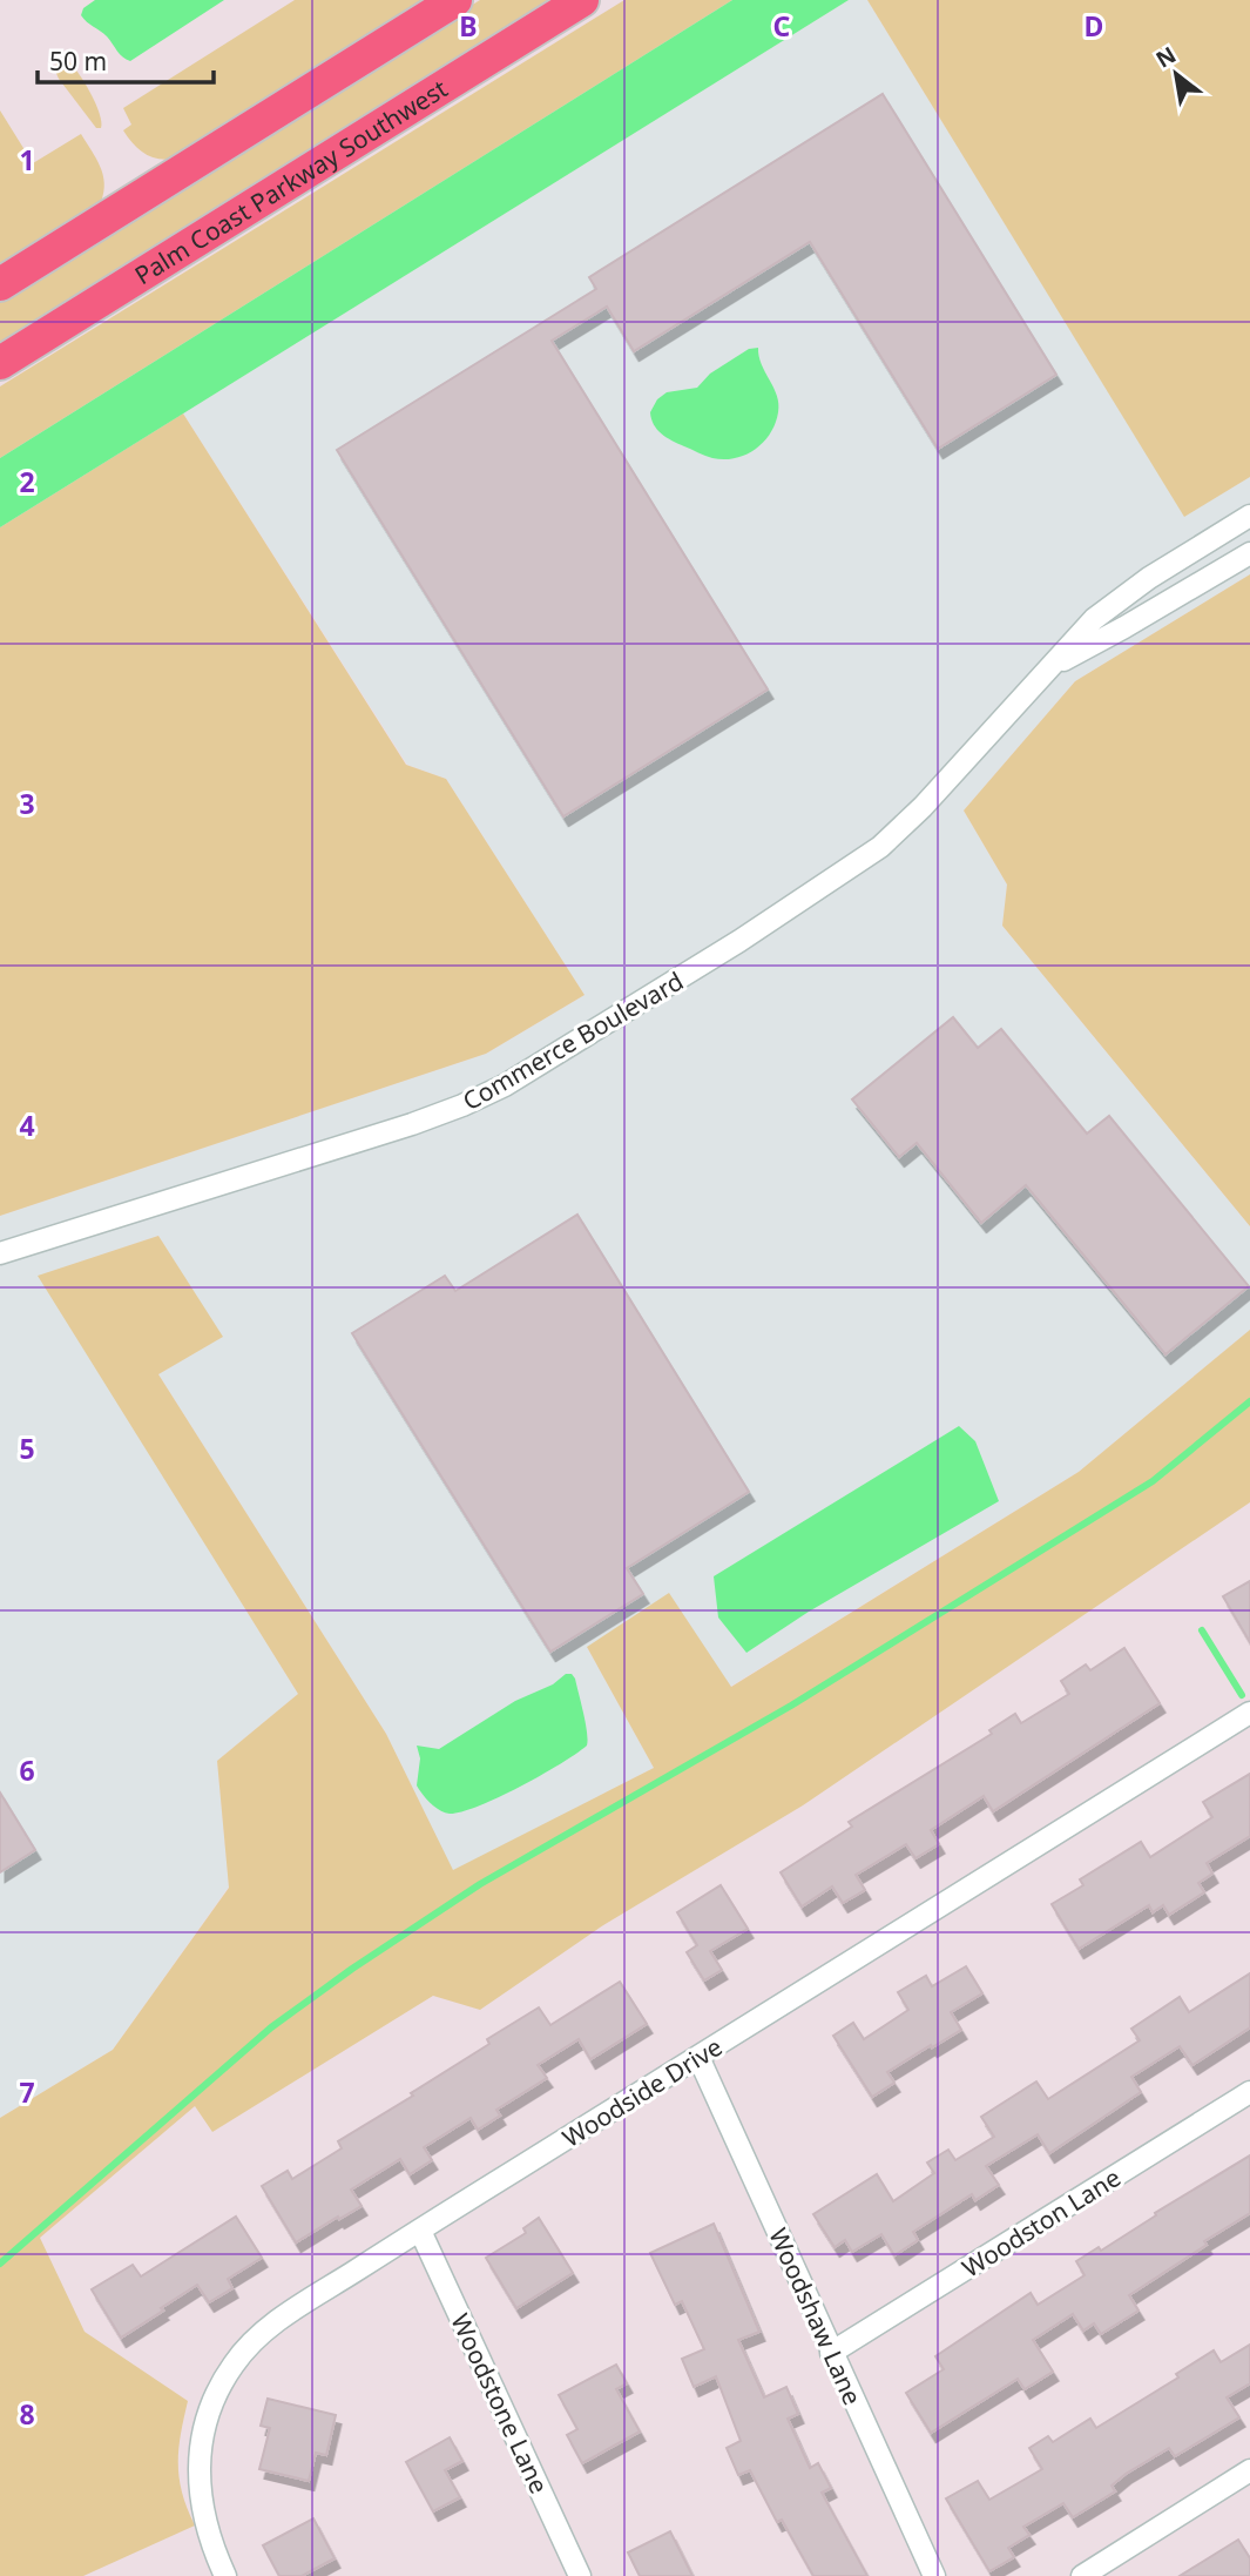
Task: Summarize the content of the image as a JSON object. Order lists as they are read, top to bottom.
{
  "streets": {
    "main road": ["Palm Coast Parkway Southwest"],
    "street": [
      "Commerce Boulevard",
      "Woodside Drive",
      "Woodston Lane",
      "Woodshaw Lane",
      "Woodstone Lane"
    ]
  },
  "crossings": [
    ["Woodside Drive", "Woodshaw Lane"],
    ["Woodside Drive", "Woodstone Lane"],
    ["Woodston Lane", "Woodshaw Lane"]
  ],
  "scale_bar": "50 m",
  "north": "top left",
  "grid": {
    "columns": ["B", "C", "D"],
    "rows": [
      "1",
      "2",
      "3",
      "4",
      "5",
      "6",
      "7",
      "8"
    ]
  }
}
